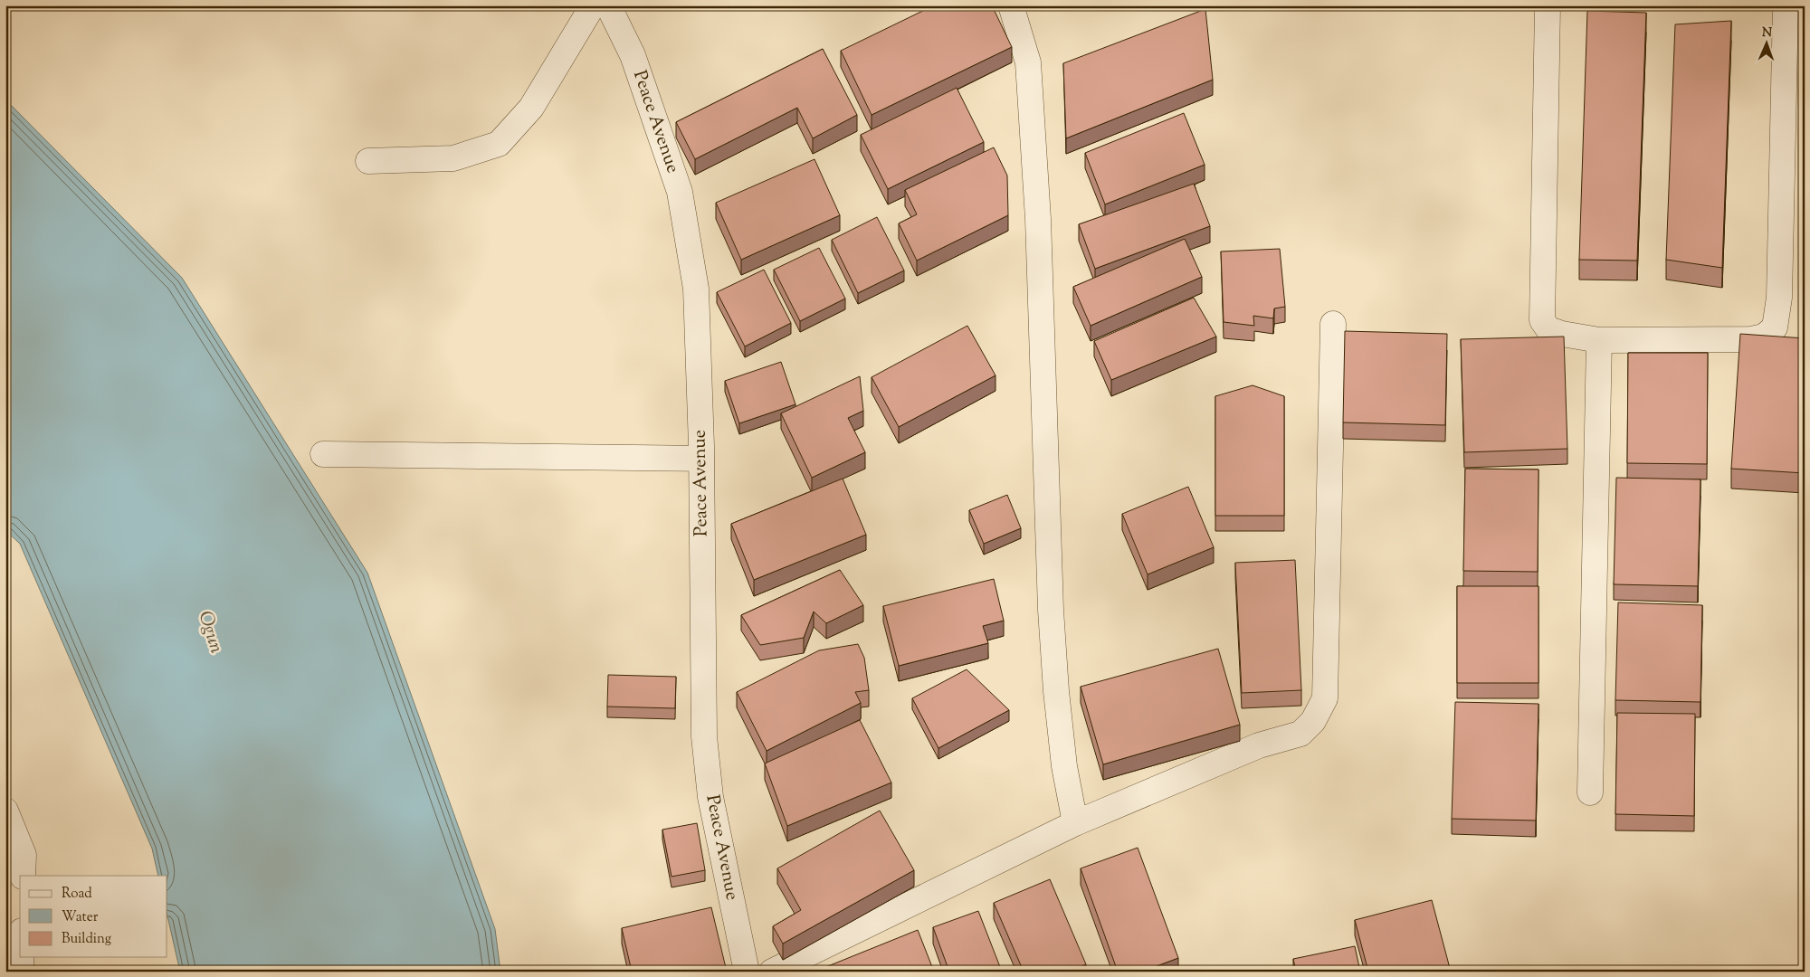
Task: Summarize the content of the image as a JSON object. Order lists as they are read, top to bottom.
{
  "streets": {
    "street": ["Peace Avenue"]
  },
  "water": ["Ogun"],
  "legend": ["Road", "Water", "Building"],
  "north": "top"
}
